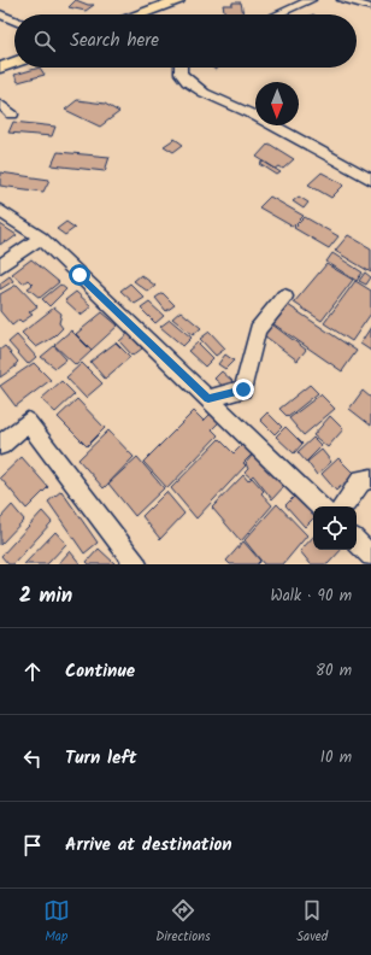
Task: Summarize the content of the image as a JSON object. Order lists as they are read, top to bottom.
{
  "north": "bottom",
  "page": {
    "search": "Search here",
    "heading": ["2 min", "Walk · 90 m"],
    "list": [
      ["Continue", "80 m"],
      ["Turn left", "10 m"],
      "Arrive at destination"
    ],
    "nav": ["Map", "Directions", "Saved"]
  }
}
